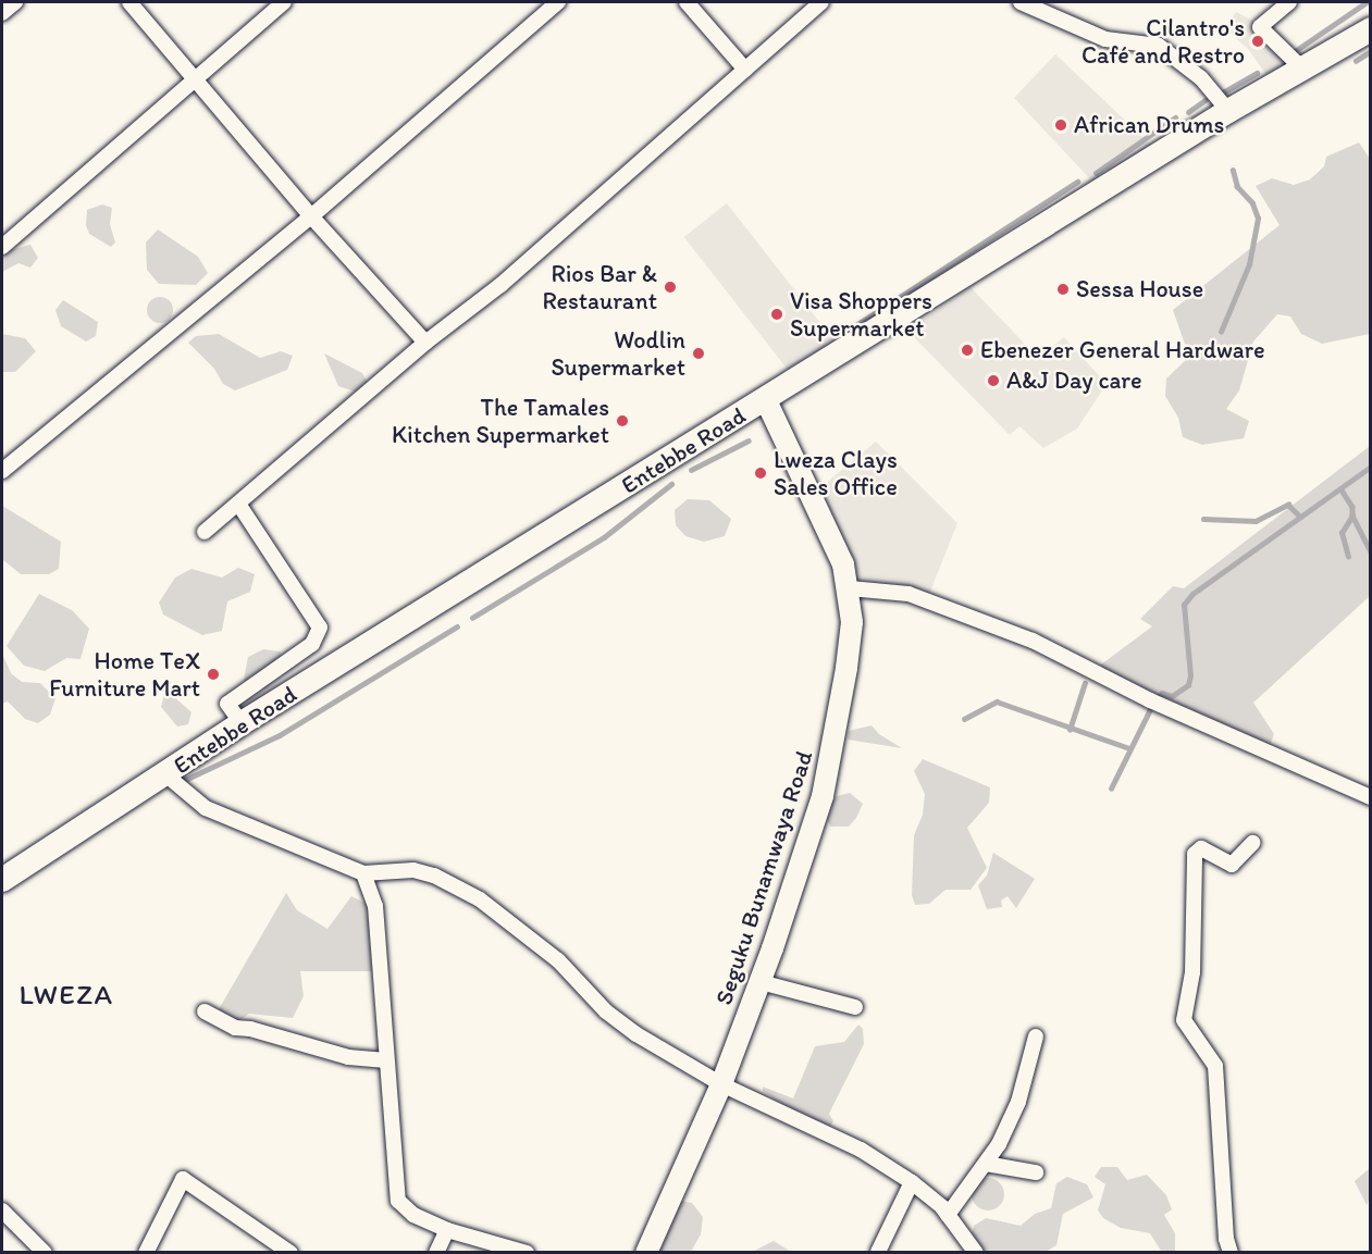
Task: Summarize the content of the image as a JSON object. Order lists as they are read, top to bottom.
{
  "streets": {
    "main road": ["Entebbe Road", "Seguku Bunamwaya Road"]
  },
  "crossings": [
    ["Entebbe Road", "Seguku Bunamwaya Road"]
  ],
  "districts": ["LWEZA"],
  "places": [
    "Cilantro's Café and Restro",
    "African Drums",
    "Rios Bar & Restaurant",
    "Sessa House",
    "Visa Shoppers Supermarket",
    "Ebenezer General Hardware",
    "Wodlin Supermarket",
    "A&J Day care",
    "The Tamales Kitchen Supermarket",
    "Lweza Clays Sales Office",
    "Home TeX Furniture Mart"
  ]
}
